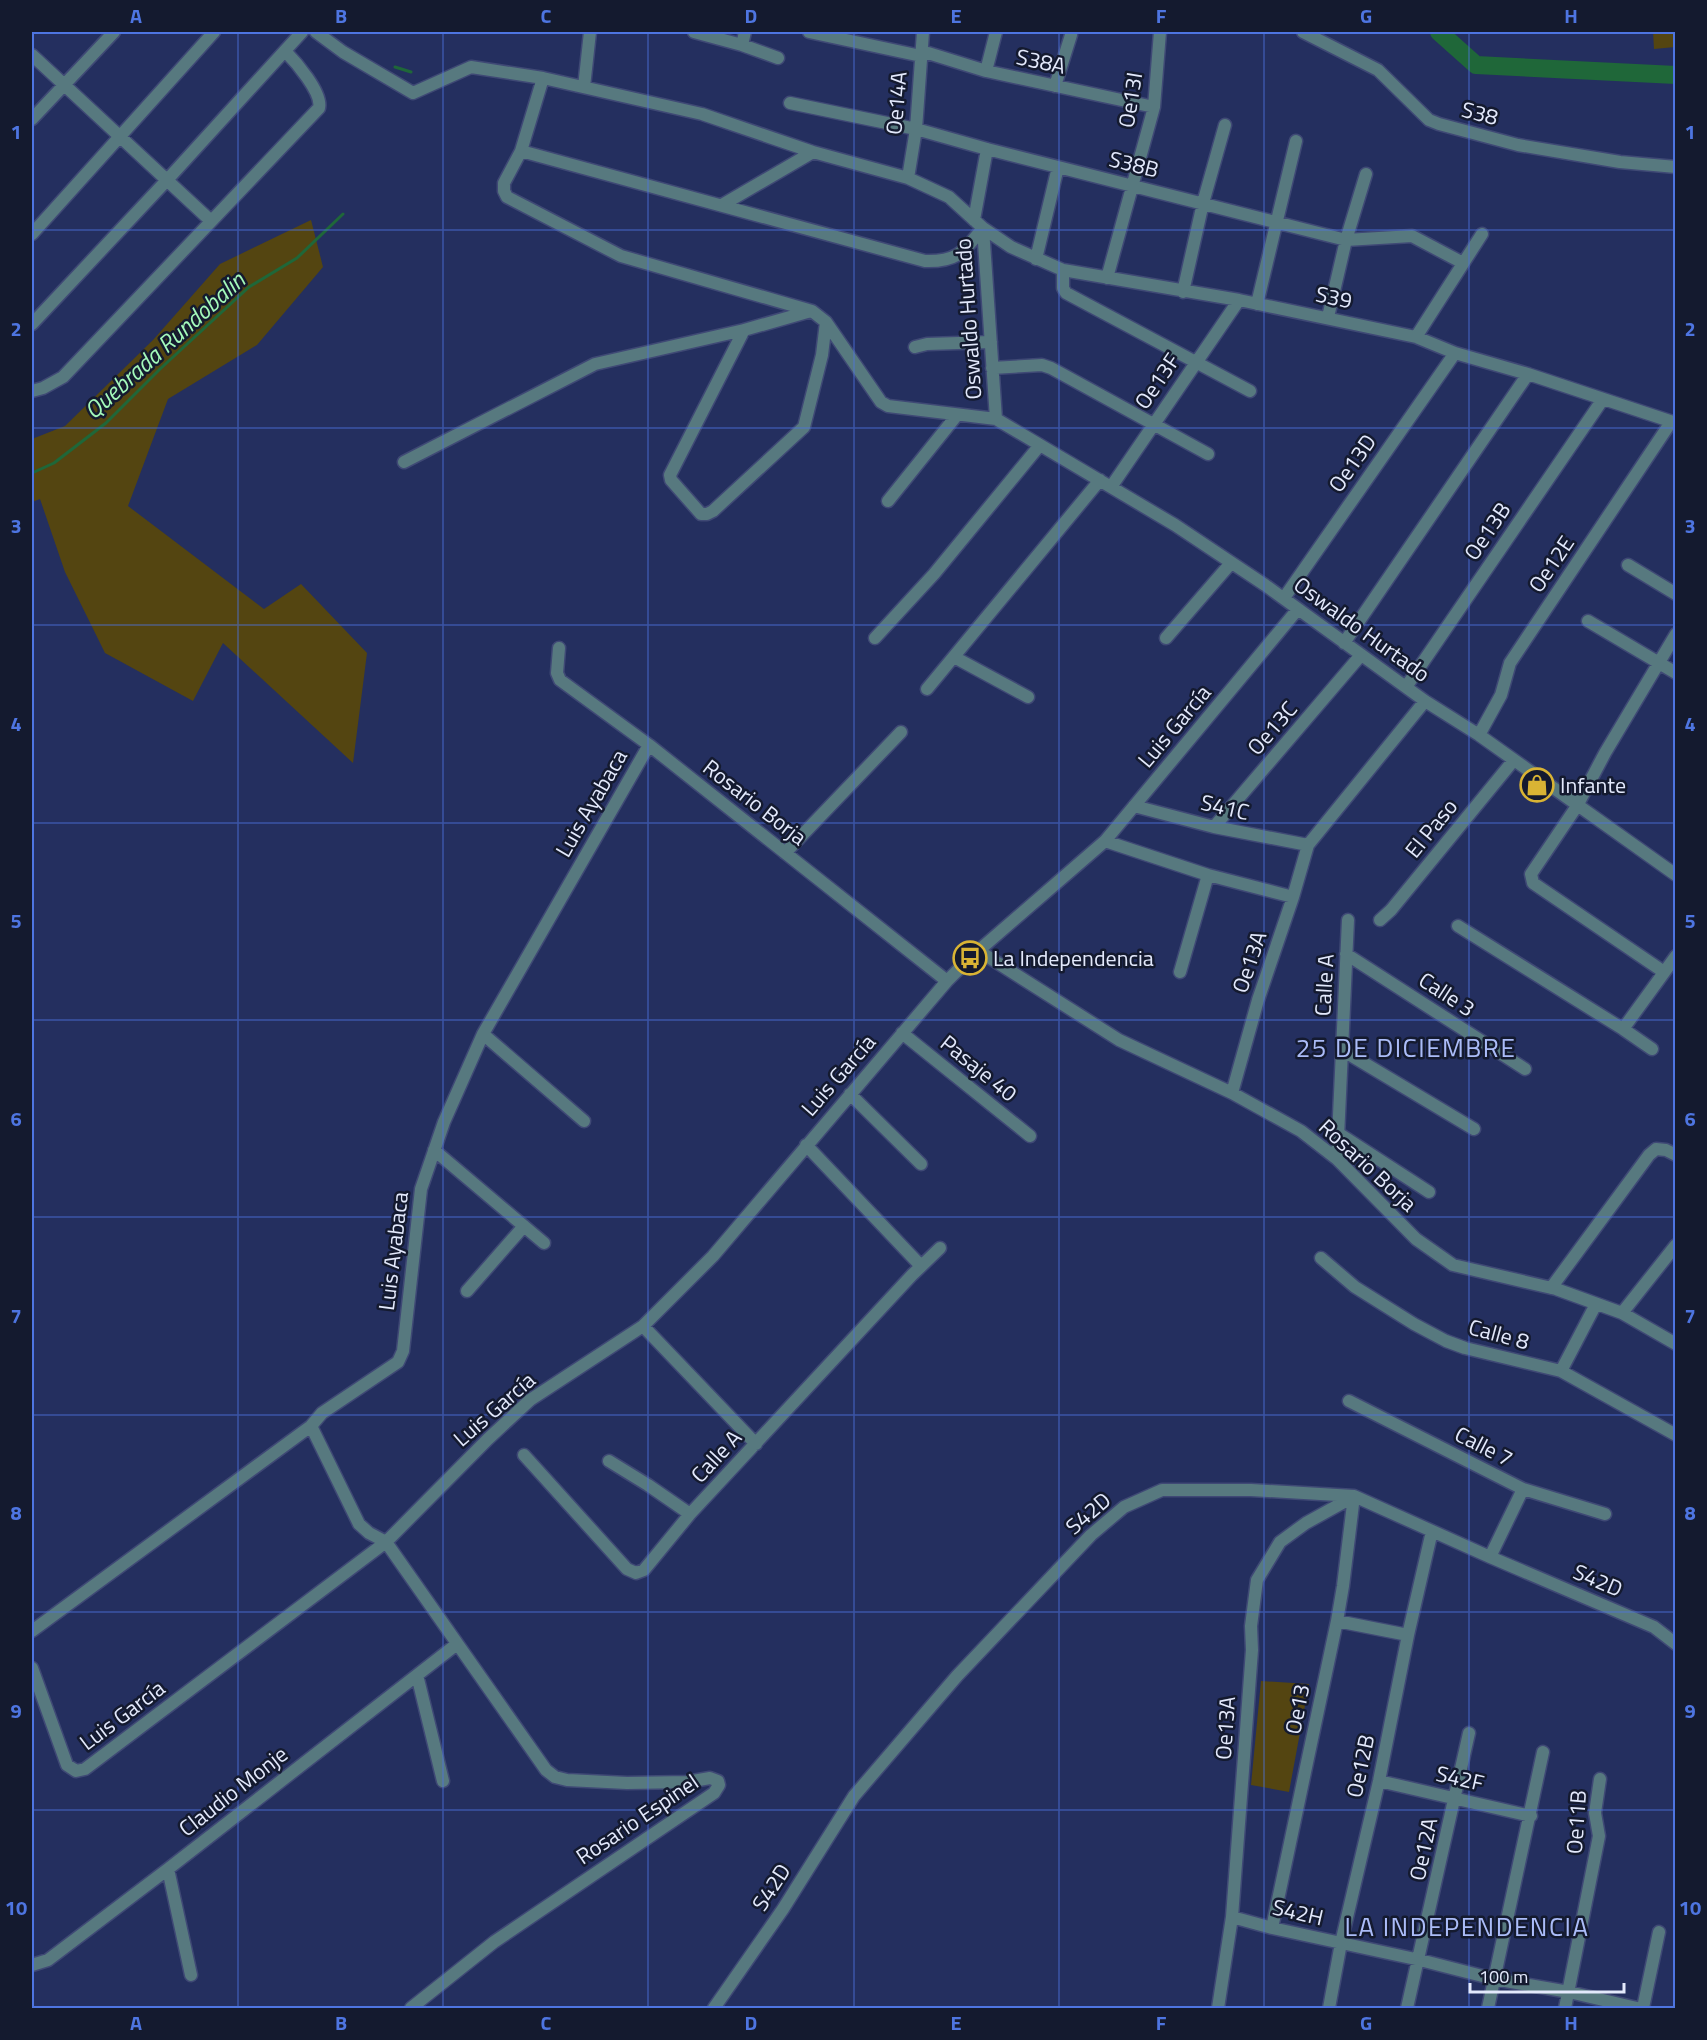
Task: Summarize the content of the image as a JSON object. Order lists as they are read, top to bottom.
{
  "streets": {
    "street": [
      "S38A",
      "Oe13I",
      "Oe14A",
      "S38",
      "S38B",
      "S39",
      "Oswaldo Hurtado",
      "Oe13F",
      "Oe13D",
      "Oe13B",
      "Oe12E",
      "Luis García",
      "Oe13C",
      "Rosario Borja",
      "Luis Ayabaca",
      "S41C",
      "El Paso",
      "Oe13A",
      "Calle A",
      "Calle 3",
      "Pasaje 40",
      "Calle 8",
      "Calle 7",
      "S42D",
      "Oe13",
      "Oe12B",
      "S42F",
      "Claudio Monje",
      "Rosario Espinel",
      "Oe11B",
      "Oe12A",
      "S42H"
    ]
  },
  "crossings": [
    ["S38A", "Oe13I"],
    ["S38A", "Oe14A"],
    ["Oe13I", "S38B"],
    ["Oe13I", "S39"],
    ["Oe14A", "S38B"],
    ["Oe14A", "Oswaldo Hurtado"],
    ["S39", "Oswaldo Hurtado"],
    ["S39", "Oe13F"],
    ["S39", "Oe13D"],
    ["S39", "Oe13B"],
    ["S39", "Oe12E"],
    ["Oswaldo Hurtado", "Oe13F"],
    ["Oswaldo Hurtado", "Oe13D"],
    ["Oswaldo Hurtado", "Oe13B"],
    ["Oswaldo Hurtado", "Oe12E"],
    ["Oswaldo Hurtado", "Luis García"],
    ["Oswaldo Hurtado", "Oe13C"],
    ["Oswaldo Hurtado", "El Paso"],
    ["Luis García", "Rosario Borja"],
    ["Luis García", "S41C"],
    ["Luis García", "Pasaje 40"],
    ["Luis García", "Rosario Espinel"],
    ["Oe13C", "S41C"],
    ["Rosario Borja", "Luis Ayabaca"],
    ["Rosario Borja", "Oe13A"],
    ["Rosario Borja", "Calle A"],
    ["S41C", "Oe13A"],
    ["Oe13A", "S42D"],
    ["Oe13A", "Oe13"],
    ["Oe13A", "S42H"],
    ["Calle A", "Calle 3"],
    ["S42D", "Oe13"],
    ["S42D", "Oe12B"],
    ["Oe13", "S42H"],
    ["Oe12B", "S42F"],
    ["Oe12B", "S42H"],
    ["S42F", "Oe12A"],
    ["Claudio Monje", "Rosario Espinel"],
    ["Oe11B", "S42H"],
    ["Oe12A", "S42H"]
  ],
  "districts": ["25 DE DICIEMBRE", "LA INDEPENDENCIA"],
  "water": ["Quebrada Rundobalin"],
  "places": {
    "shop": ["Infante"],
    "bus stop": ["La Independencia"]
  },
  "scale_bar": "100 m",
  "grid": {
    "columns": [
      "A",
      "B",
      "C",
      "D",
      "E",
      "F",
      "G",
      "H"
    ],
    "rows": [
      "1",
      "2",
      "3",
      "4",
      "5",
      "6",
      "7",
      "8",
      "9",
      "10"
    ]
  }
}
